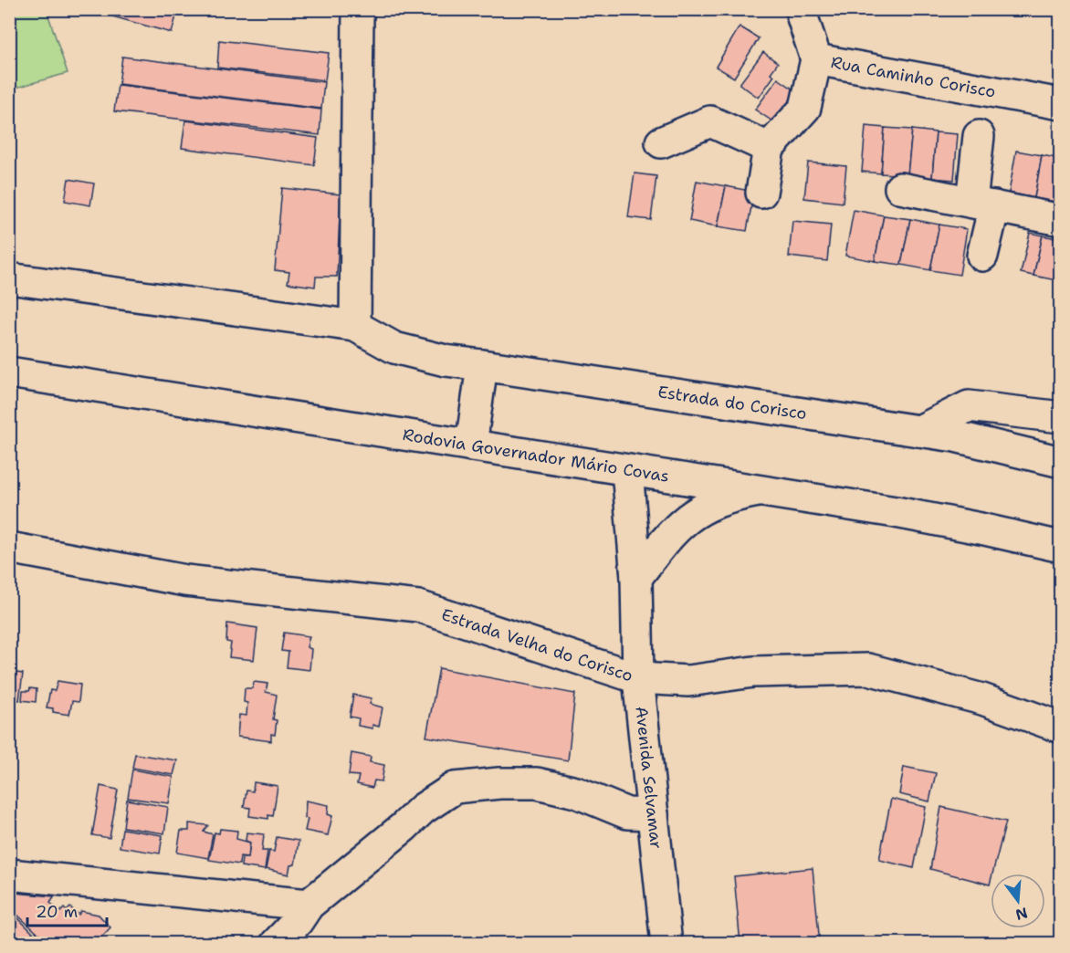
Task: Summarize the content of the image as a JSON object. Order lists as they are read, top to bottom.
{
  "streets": {
    "main road": [
      "Rua Caminho Corisco",
      "Estrada do Corisco",
      "Rodovia Governador Mário Covas",
      "Estrada Velha do Corisco",
      "Avenida Selvamar"
    ]
  },
  "crossings": [
    ["Rodovia Governador Mário Covas", "Avenida Selvamar"],
    ["Estrada Velha do Corisco", "Avenida Selvamar"]
  ],
  "scale_bar": "20 m",
  "north": "bottom"
}
